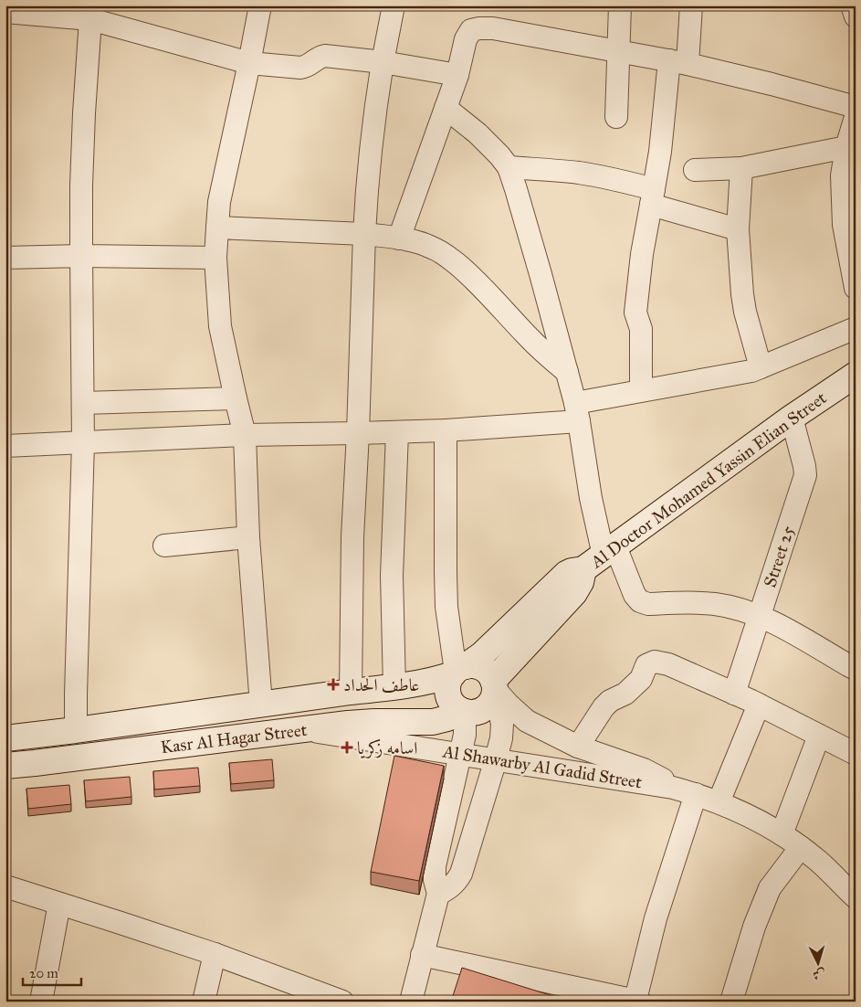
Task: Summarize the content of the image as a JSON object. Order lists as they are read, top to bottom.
{
  "streets": {
    "main road": ["Al Doctor Mohamed Yassin Elian Street", "Kasr Al Hagar Street"],
    "street": ["Street 25", "Al Shawarby Al Gadid Street"]
  },
  "crossings": [
    ["Al Doctor Mohamed Yassin Elian Street", "Street 25"],
    ["Al Doctor Mohamed Yassin Elian Street", "Kasr Al Hagar Street"],
    ["Al Doctor Mohamed Yassin Elian Street", "Al Shawarby Al Gadid Street"],
    ["Kasr Al Hagar Street", "Al Shawarby Al Gadid Street"]
  ],
  "places": {
    "health": ["عاطف الحداد", "اسامه زكريا"]
  },
  "scale_bar": "20 m",
  "north": "bottom"
}
